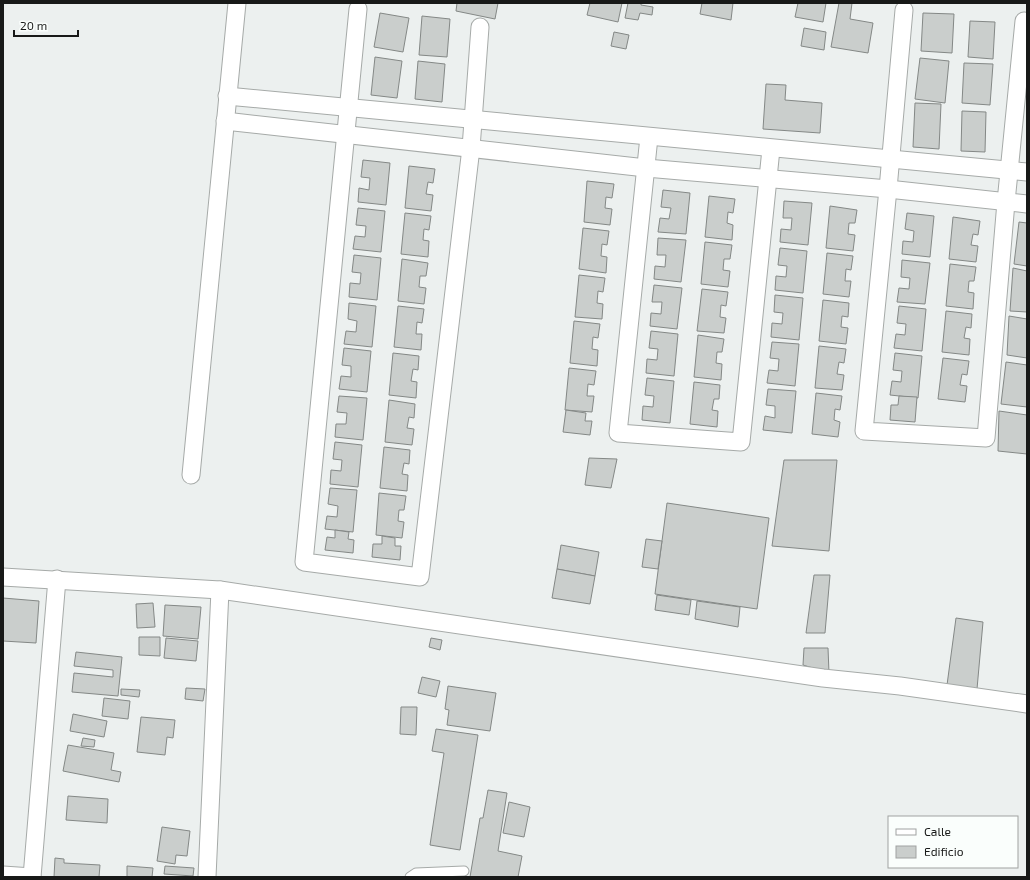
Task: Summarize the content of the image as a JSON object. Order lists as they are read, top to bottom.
{
  "legend": ["Calle", "Edificio"],
  "scale_bar": "20 m"
}
